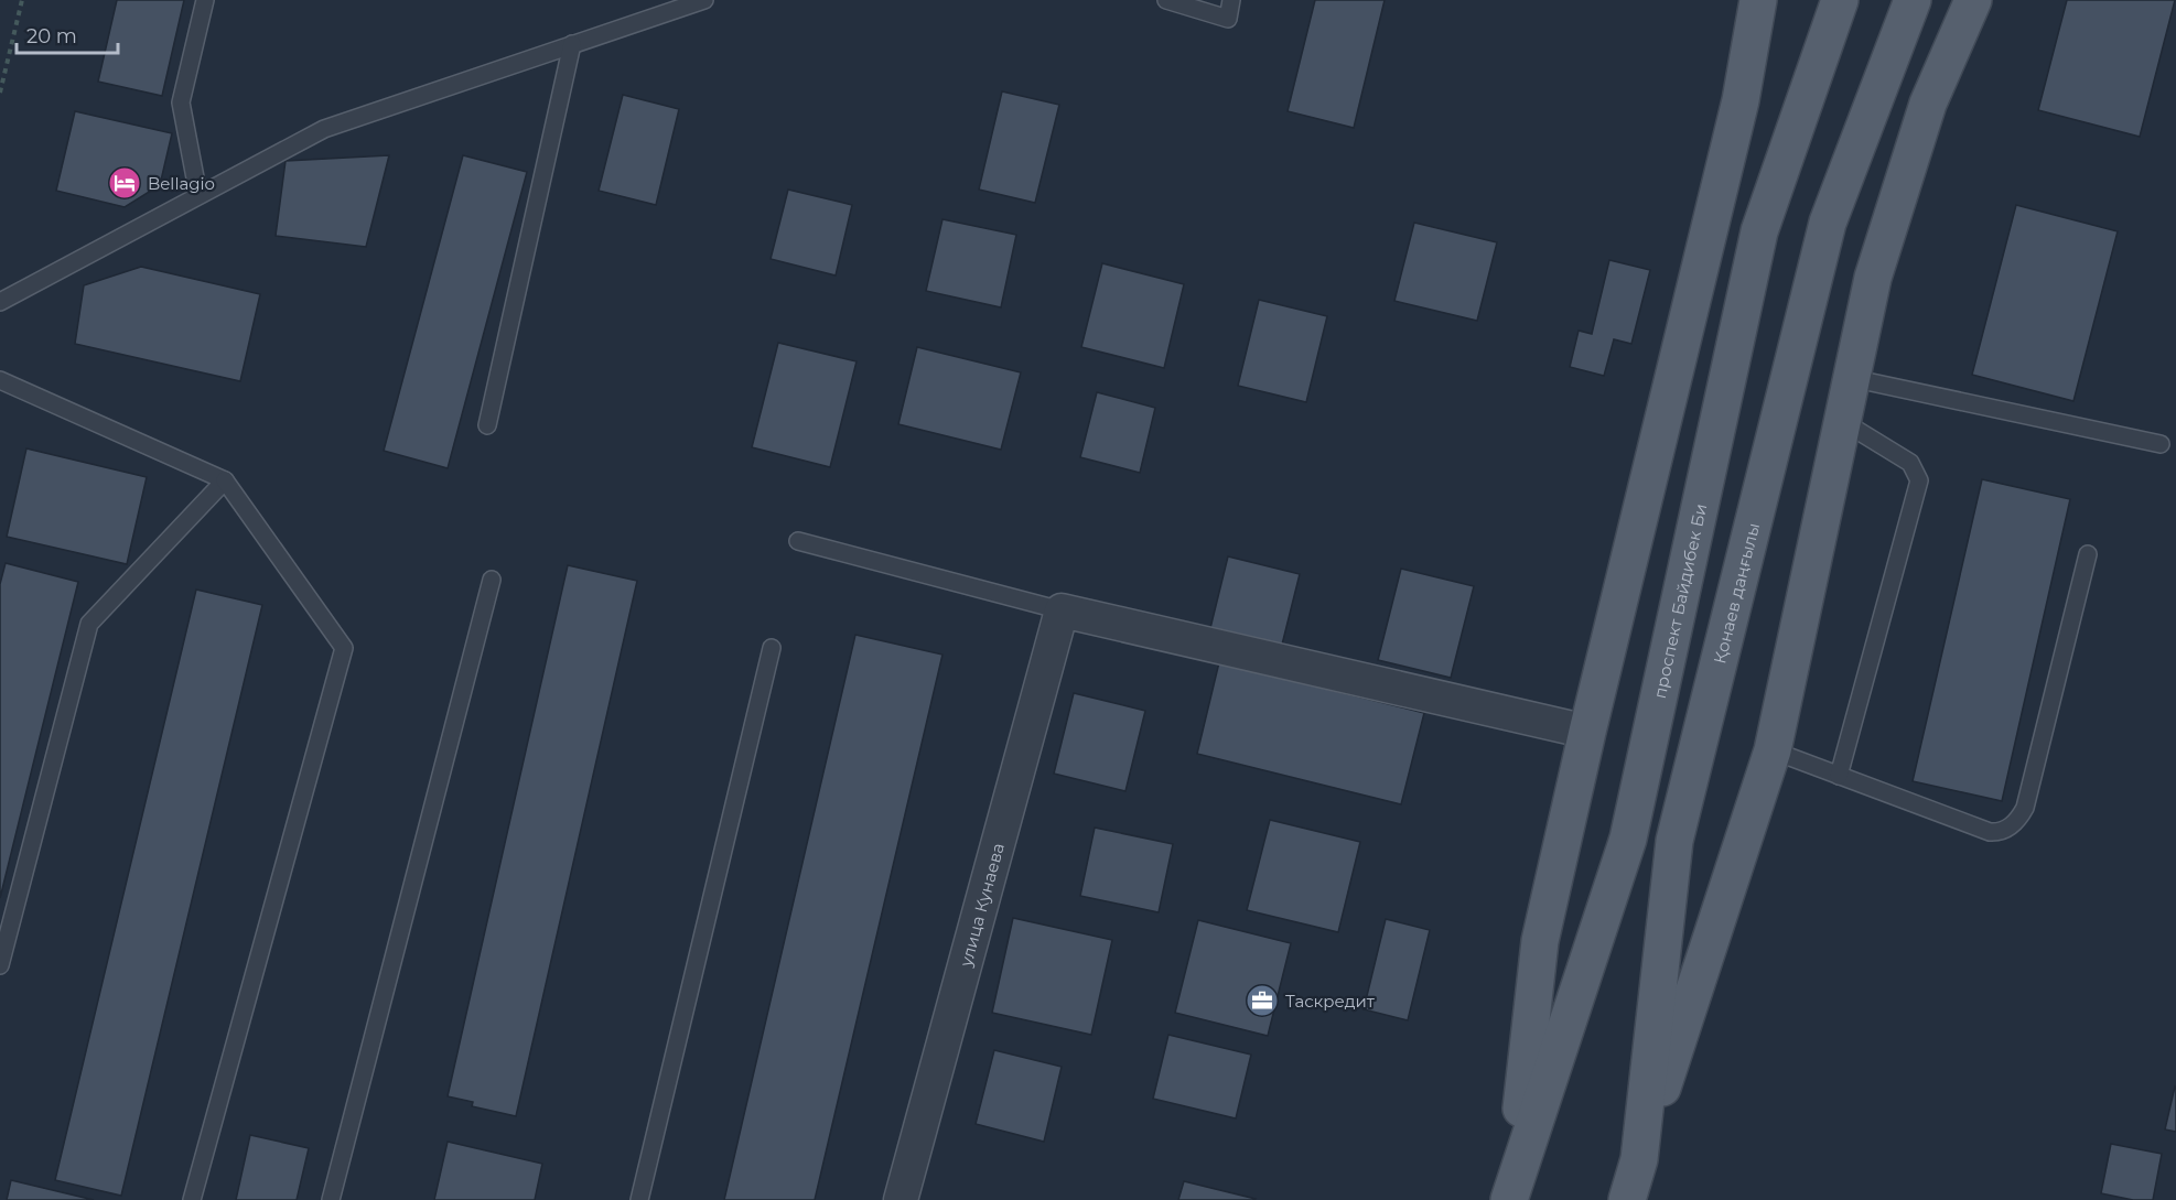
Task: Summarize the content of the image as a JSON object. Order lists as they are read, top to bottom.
{
  "streets": {
    "main road": ["Қонаев даңғылы", "проспект Байдибек Би"],
    "street": ["улица Кунаева"]
  },
  "places": {
    "hotel": ["Bellagio"],
    "office": ["Таскредит"]
  },
  "scale_bar": "20 m"
}
